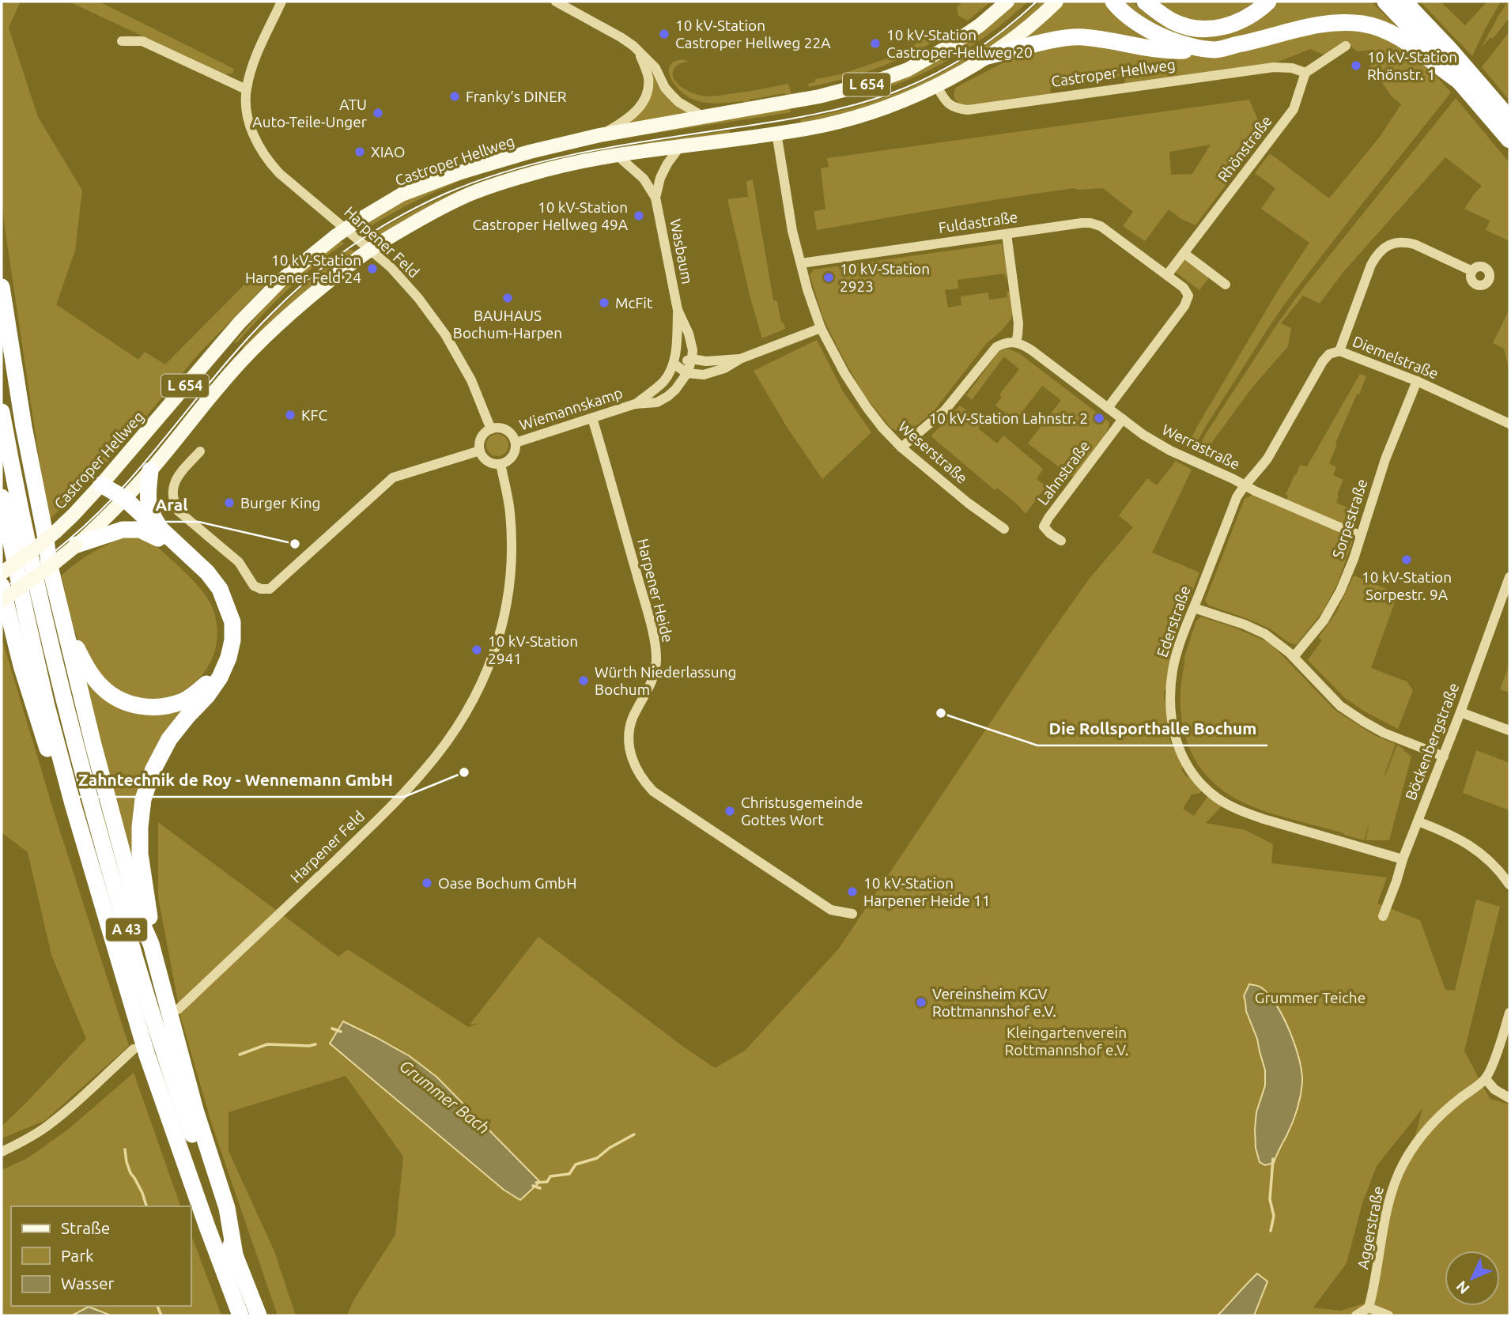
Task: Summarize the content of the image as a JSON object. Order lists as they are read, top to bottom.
{
  "streets": {
    "highway": ["A 43"],
    "main road": ["Castroper Hellweg", "L 654"],
    "street": [
      "Rhönstraße",
      "Fuldastraße",
      "Harpener Feld",
      "Wasbaum",
      "Diemelstraße",
      "Wiemannskamp",
      "Werrastraße",
      "Weserstraße",
      "Lahnstraße",
      "Sorpestraße",
      "Harpener Heide",
      "Ederstraße",
      "Böckenbergstraße",
      "Aggerstraße"
    ]
  },
  "crossings": [
    ["Castroper Hellweg", "L 654"],
    ["Castroper Hellweg", "Rhönstraße"],
    ["L 654", "Wasbaum"],
    ["L 654", "Weserstraße"],
    ["Rhönstraße", "Fuldastraße"],
    ["Fuldastraße", "Werrastraße"],
    ["Fuldastraße", "Weserstraße"],
    ["Harpener Feld", "Wiemannskamp"],
    ["Wasbaum", "Wiemannskamp"],
    ["Diemelstraße", "Sorpestraße"],
    ["Diemelstraße", "Ederstraße"],
    ["Wiemannskamp", "Harpener Heide"],
    ["Werrastraße", "Lahnstraße"],
    ["Werrastraße", "Sorpestraße"],
    ["Werrastraße", "Ederstraße"],
    ["Ederstraße", "Böckenbergstraße"]
  ],
  "water": ["Grummer Bach"],
  "parks": ["Grummer Teiche", "Kleingartenverein Rottmannshof e.V."],
  "places": [
    "10 kV-Station Castroper Hellweg 22A",
    "10 kV-Station Castroper-Hellweg 20",
    "10 kV-Station Rhönstr. 1",
    "Franky’s DINER",
    "ATU Auto-Teile-Unger",
    "XIAO",
    "10 kV-Station Castroper Hellweg 49A",
    "10 kV-Station Harpener Feld 24",
    "10 kV-Station 2923",
    "BAUHAUS Bochum-Harpen",
    "McFit",
    "KFC",
    "10 kV-Station Lahnstr. 2",
    "Burger King",
    "Aral",
    "10 kV-Station Sorpestr. 9A",
    "10 kV-Station 2941",
    "Würth Niederlassung Bochum",
    "Die Rollsporthalle Bochum",
    "Zahntechnik de Roy - Wennemann GmbH",
    "Christusgemeinde Gottes Wort",
    "Oase Bochum GmbH",
    "10 kV-Station Harpener Heide 11",
    "Vereinsheim KGV Rottmannshof e.V."
  ],
  "legend": ["Straße", "Park", "Wasser"],
  "north": "bottom left"
}
